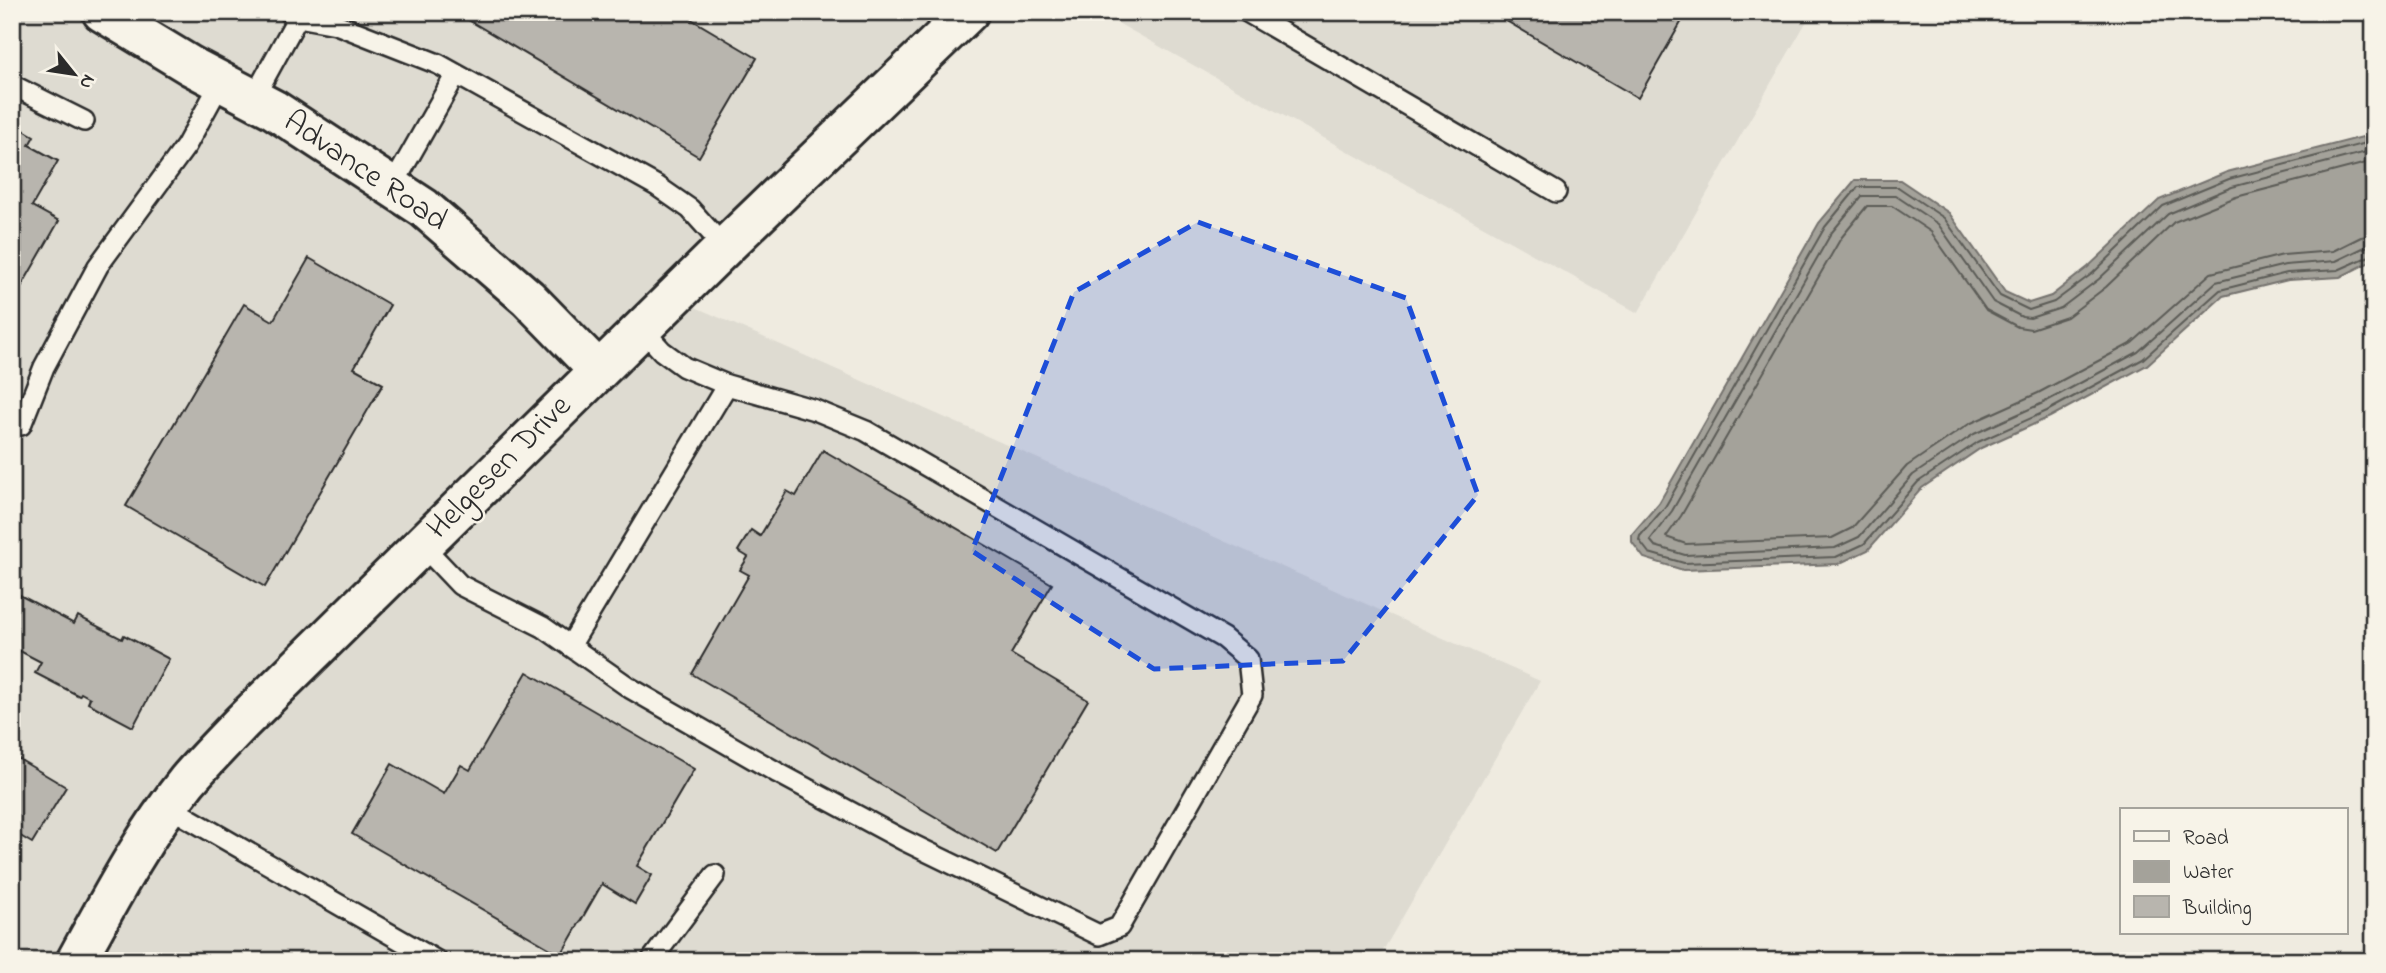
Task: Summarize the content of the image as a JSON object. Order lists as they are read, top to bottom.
{
  "streets": {
    "street": ["Advance Road", "Helgesen Drive"]
  },
  "crossings": [
    ["Advance Road", "Helgesen Drive"]
  ],
  "legend": ["Road", "Water", "Building"],
  "north": "bottom right"
}
